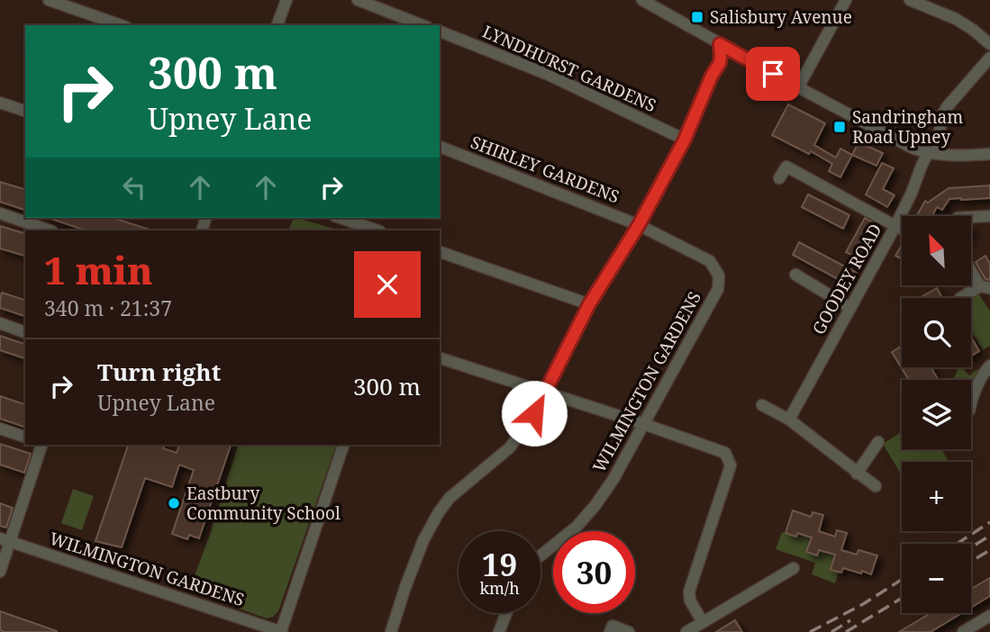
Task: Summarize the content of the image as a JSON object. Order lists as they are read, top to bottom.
{
  "streets": {
    "street": [
      "LYNDHURST GARDENS",
      "SHIRLEY GARDENS",
      "GOODEY ROAD",
      "WILMINGTON GARDENS"
    ]
  },
  "crossings": [
    ["SHIRLEY GARDENS", "WILMINGTON GARDENS"]
  ],
  "places": {
    "transit": ["Salisbury Avenue", "Sandringham Road Upney"],
    "other": ["Eastbury Community School"]
  },
  "north": "top left",
  "page": {
    "turn": ["300 m", "Upney Lane"],
    "map_buttons": ["+", "−"],
    "heading": ["1 min", "340 m · 21:37"],
    "list": [
      {
        "name": "Turn right",
        "note": "Upney Lane",
        "value": "300 m"
      }
    ],
    "speed": "19 km/h",
    "limit": "30"
  }
}
